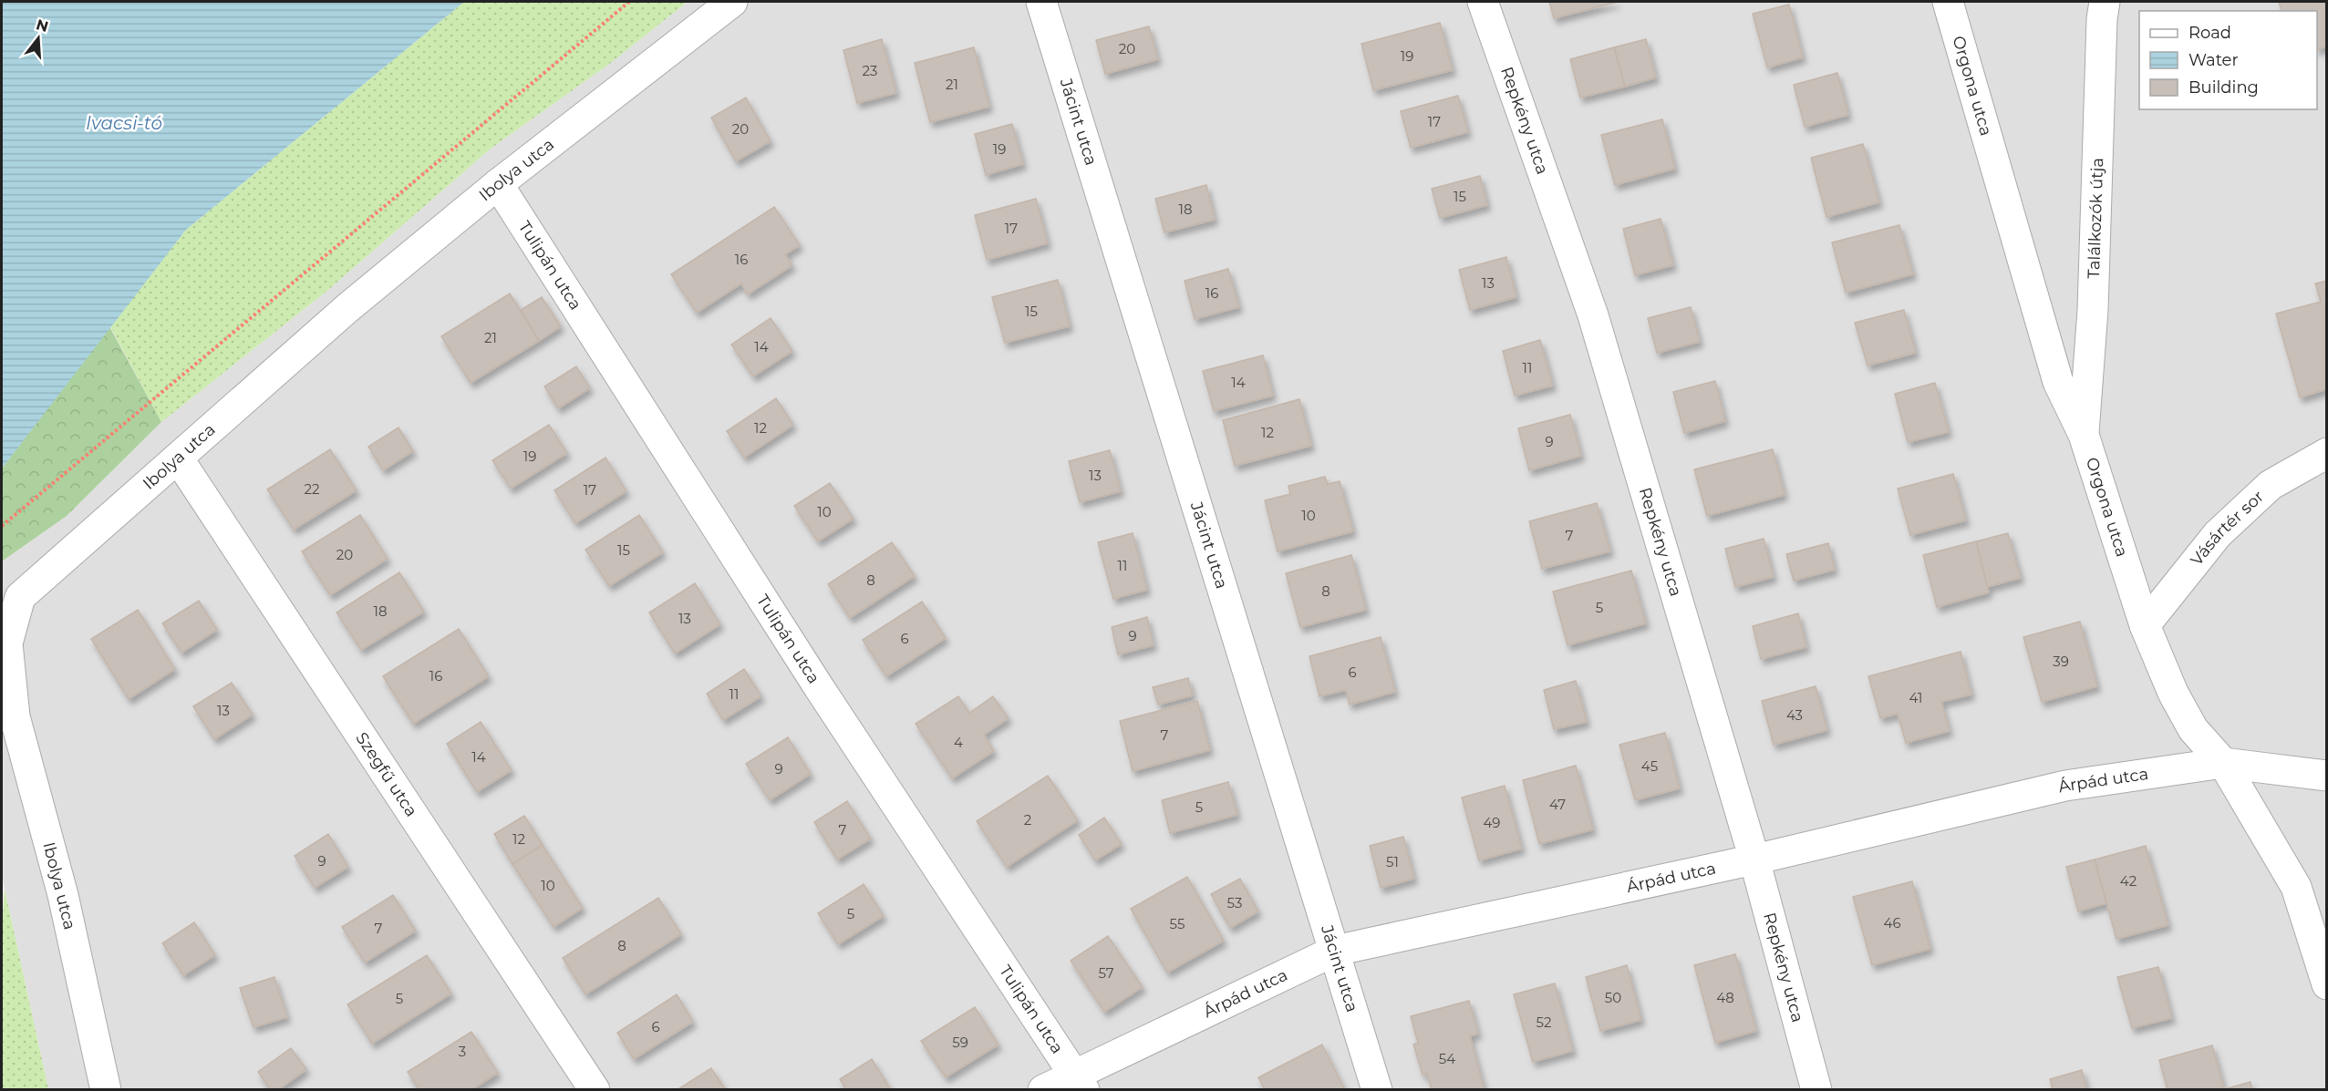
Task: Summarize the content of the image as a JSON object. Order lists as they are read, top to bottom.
{
  "streets": {
    "street": [
      "Orgona utca",
      "Repkény utca",
      "Jácint utca",
      "Ibolya utca",
      "Találkozók útja",
      "Tulipán utca",
      "Vásártér sor",
      "Szegfű utca",
      "Árpád utca"
    ]
  },
  "crossings": [
    ["Orgona utca", "Találkozók útja"],
    ["Orgona utca", "Vásártér sor"],
    ["Orgona utca", "Árpád utca"],
    ["Repkény utca", "Árpád utca"],
    ["Jácint utca", "Árpád utca"],
    ["Ibolya utca", "Tulipán utca"],
    ["Ibolya utca", "Szegfű utca"],
    ["Tulipán utca", "Árpád utca"]
  ],
  "water": ["Ivacsi-tó"],
  "house_numbers": [
    "20",
    "19",
    "23",
    "21",
    "17",
    "20",
    "19",
    "15",
    "18",
    "17",
    "16",
    "13",
    "16",
    "15",
    "21",
    "14",
    "11",
    "14",
    "12",
    "12",
    "9",
    "19",
    "13",
    "22",
    "17",
    "10",
    "10",
    "7",
    "15",
    "20",
    "11",
    "8",
    "8",
    "5",
    "18",
    "13",
    "9",
    "6",
    "39",
    "6",
    "16",
    "11",
    "41",
    "13",
    "43",
    "7",
    "4",
    "14",
    "45",
    "9",
    "47",
    "5",
    "2",
    "49",
    "7",
    "12",
    "9",
    "51",
    "42",
    "10",
    "53",
    "5",
    "46",
    "55",
    "7",
    "8",
    "57",
    "50",
    "48",
    "5",
    "52",
    "6",
    "59",
    "3",
    "54"
  ],
  "legend": ["Road", "Water", "Building"],
  "north": "top"
}
